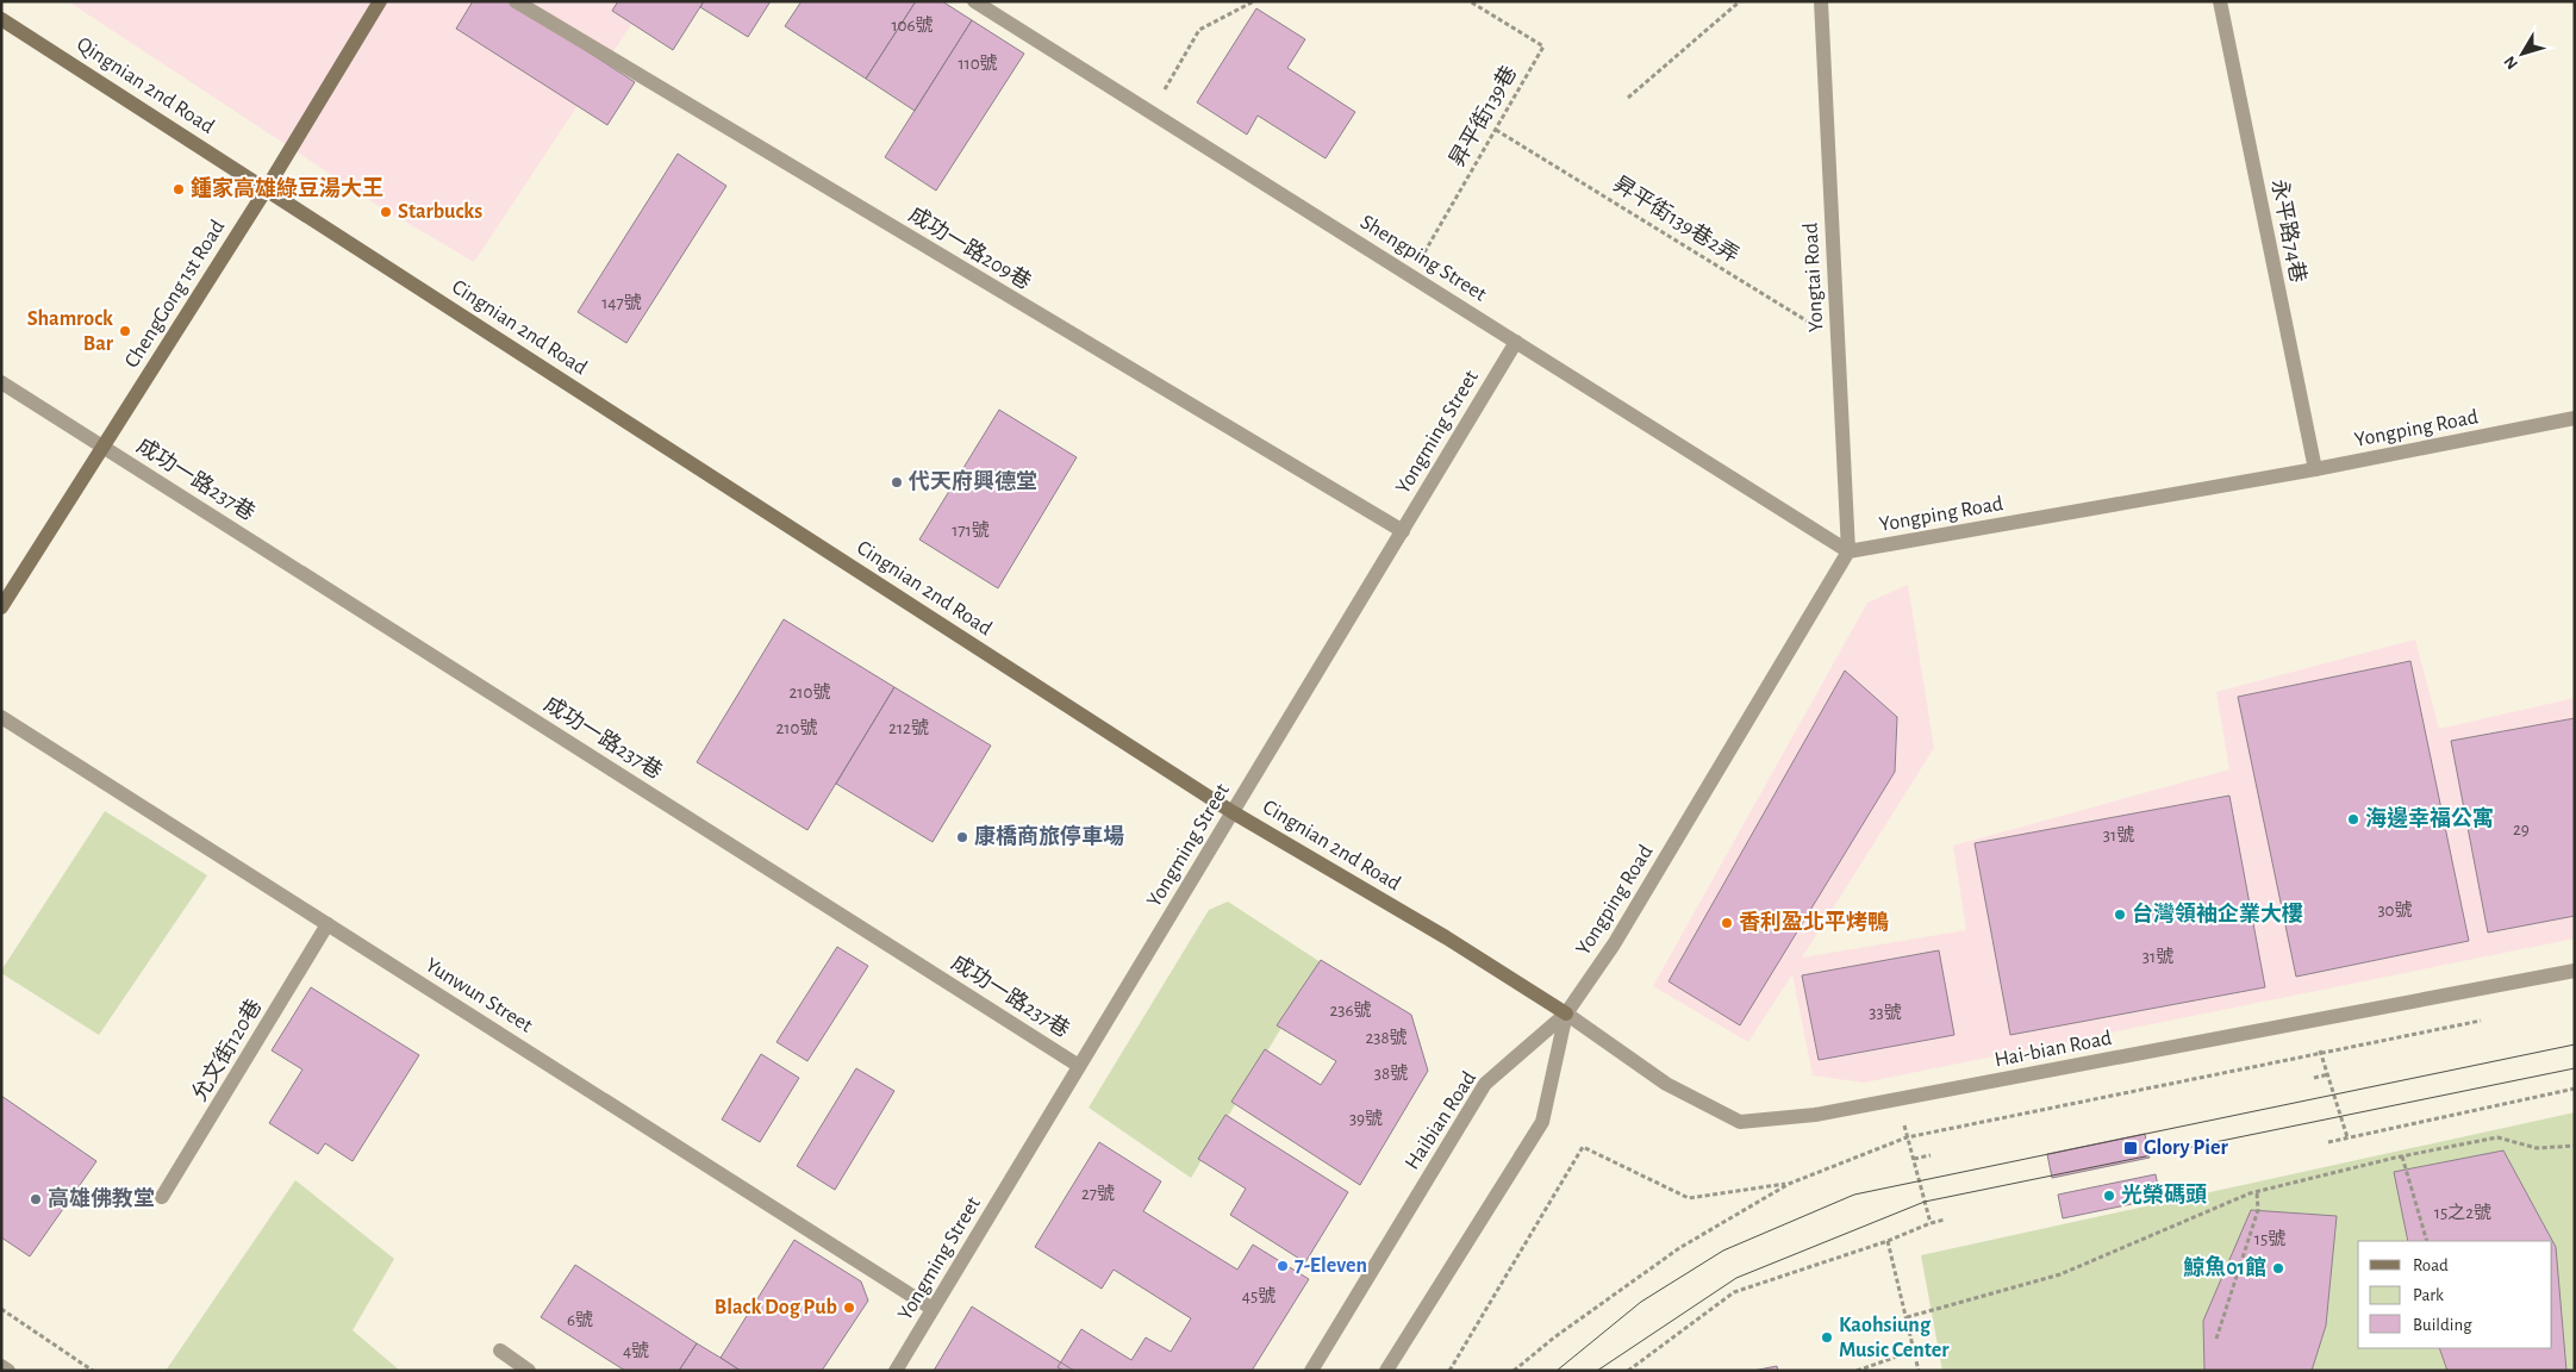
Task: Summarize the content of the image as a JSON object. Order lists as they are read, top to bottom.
{
  "streets": {
    "street": [
      "Qingnian 2nd Road",
      "永平路74巷",
      "成功一路209巷",
      "Shengping Street",
      "Yongtai Road",
      "ChengGong 1st Road",
      "Cingnian 2nd Road",
      "Yongping Road",
      "Yongming Street",
      "成功一路237巷",
      "Yunwun Street",
      "Hai-bian Road",
      "允文街120巷",
      "Haibian Road"
    ],
    "path": ["昇平街139巷", "昇平街139巷2弄"]
  },
  "crossings": [
    ["Qingnian 2nd Road", "ChengGong 1st Road"],
    ["Qingnian 2nd Road", "Cingnian 2nd Road"],
    ["昇平街139巷", "昇平街139巷2弄"],
    ["昇平街139巷", "Shengping Street"],
    ["昇平街139巷2弄", "Yongtai Road"],
    ["永平路74巷", "Yongping Road"],
    ["成功一路209巷", "Yongming Street"],
    ["Shengping Street", "Yongtai Road"],
    ["Shengping Street", "Yongping Road"],
    ["Shengping Street", "Yongming Street"],
    ["Yongtai Road", "Yongping Road"],
    ["ChengGong 1st Road", "Cingnian 2nd Road"],
    ["ChengGong 1st Road", "成功一路237巷"],
    ["Cingnian 2nd Road", "Yongping Road"],
    ["Cingnian 2nd Road", "Yongming Street"],
    ["Cingnian 2nd Road", "Hai-bian Road"],
    ["Cingnian 2nd Road", "Haibian Road"],
    ["Yongping Road", "Hai-bian Road"],
    ["Yongping Road", "Haibian Road"],
    ["Yongming Street", "成功一路237巷"],
    ["Yongming Street", "Yunwun Street"],
    ["Yunwun Street", "允文街120巷"],
    ["Hai-bian Road", "Haibian Road"]
  ],
  "places": {
    "other": [
      "鍾家高雄綠豆湯大王",
      "Starbucks",
      "Shamrock Bar",
      "代天府興德堂",
      "海邊幸福公寓",
      "康橋商旅停車場",
      "台灣領袖企業大樓",
      "香利盈北平烤鴨",
      "光榮碼頭",
      "高雄佛教堂",
      "7-Eleven",
      "鯨魚01館",
      "Black Dog Pub",
      "Kaohsiung Music Center"
    ],
    "transit": ["Glory Pier"]
  },
  "house_numbers": [
    "106號",
    "110號",
    "147號",
    "171號",
    "210號",
    "210號",
    "212號",
    "29",
    "31號",
    "30號",
    "31號",
    "236號",
    "33號",
    "238號",
    "38號",
    "39號",
    "27號",
    "15之2號",
    "15號",
    "45號",
    "6號",
    "4號"
  ],
  "legend": ["Road", "Park", "Building"],
  "north": "bottom left"
}
